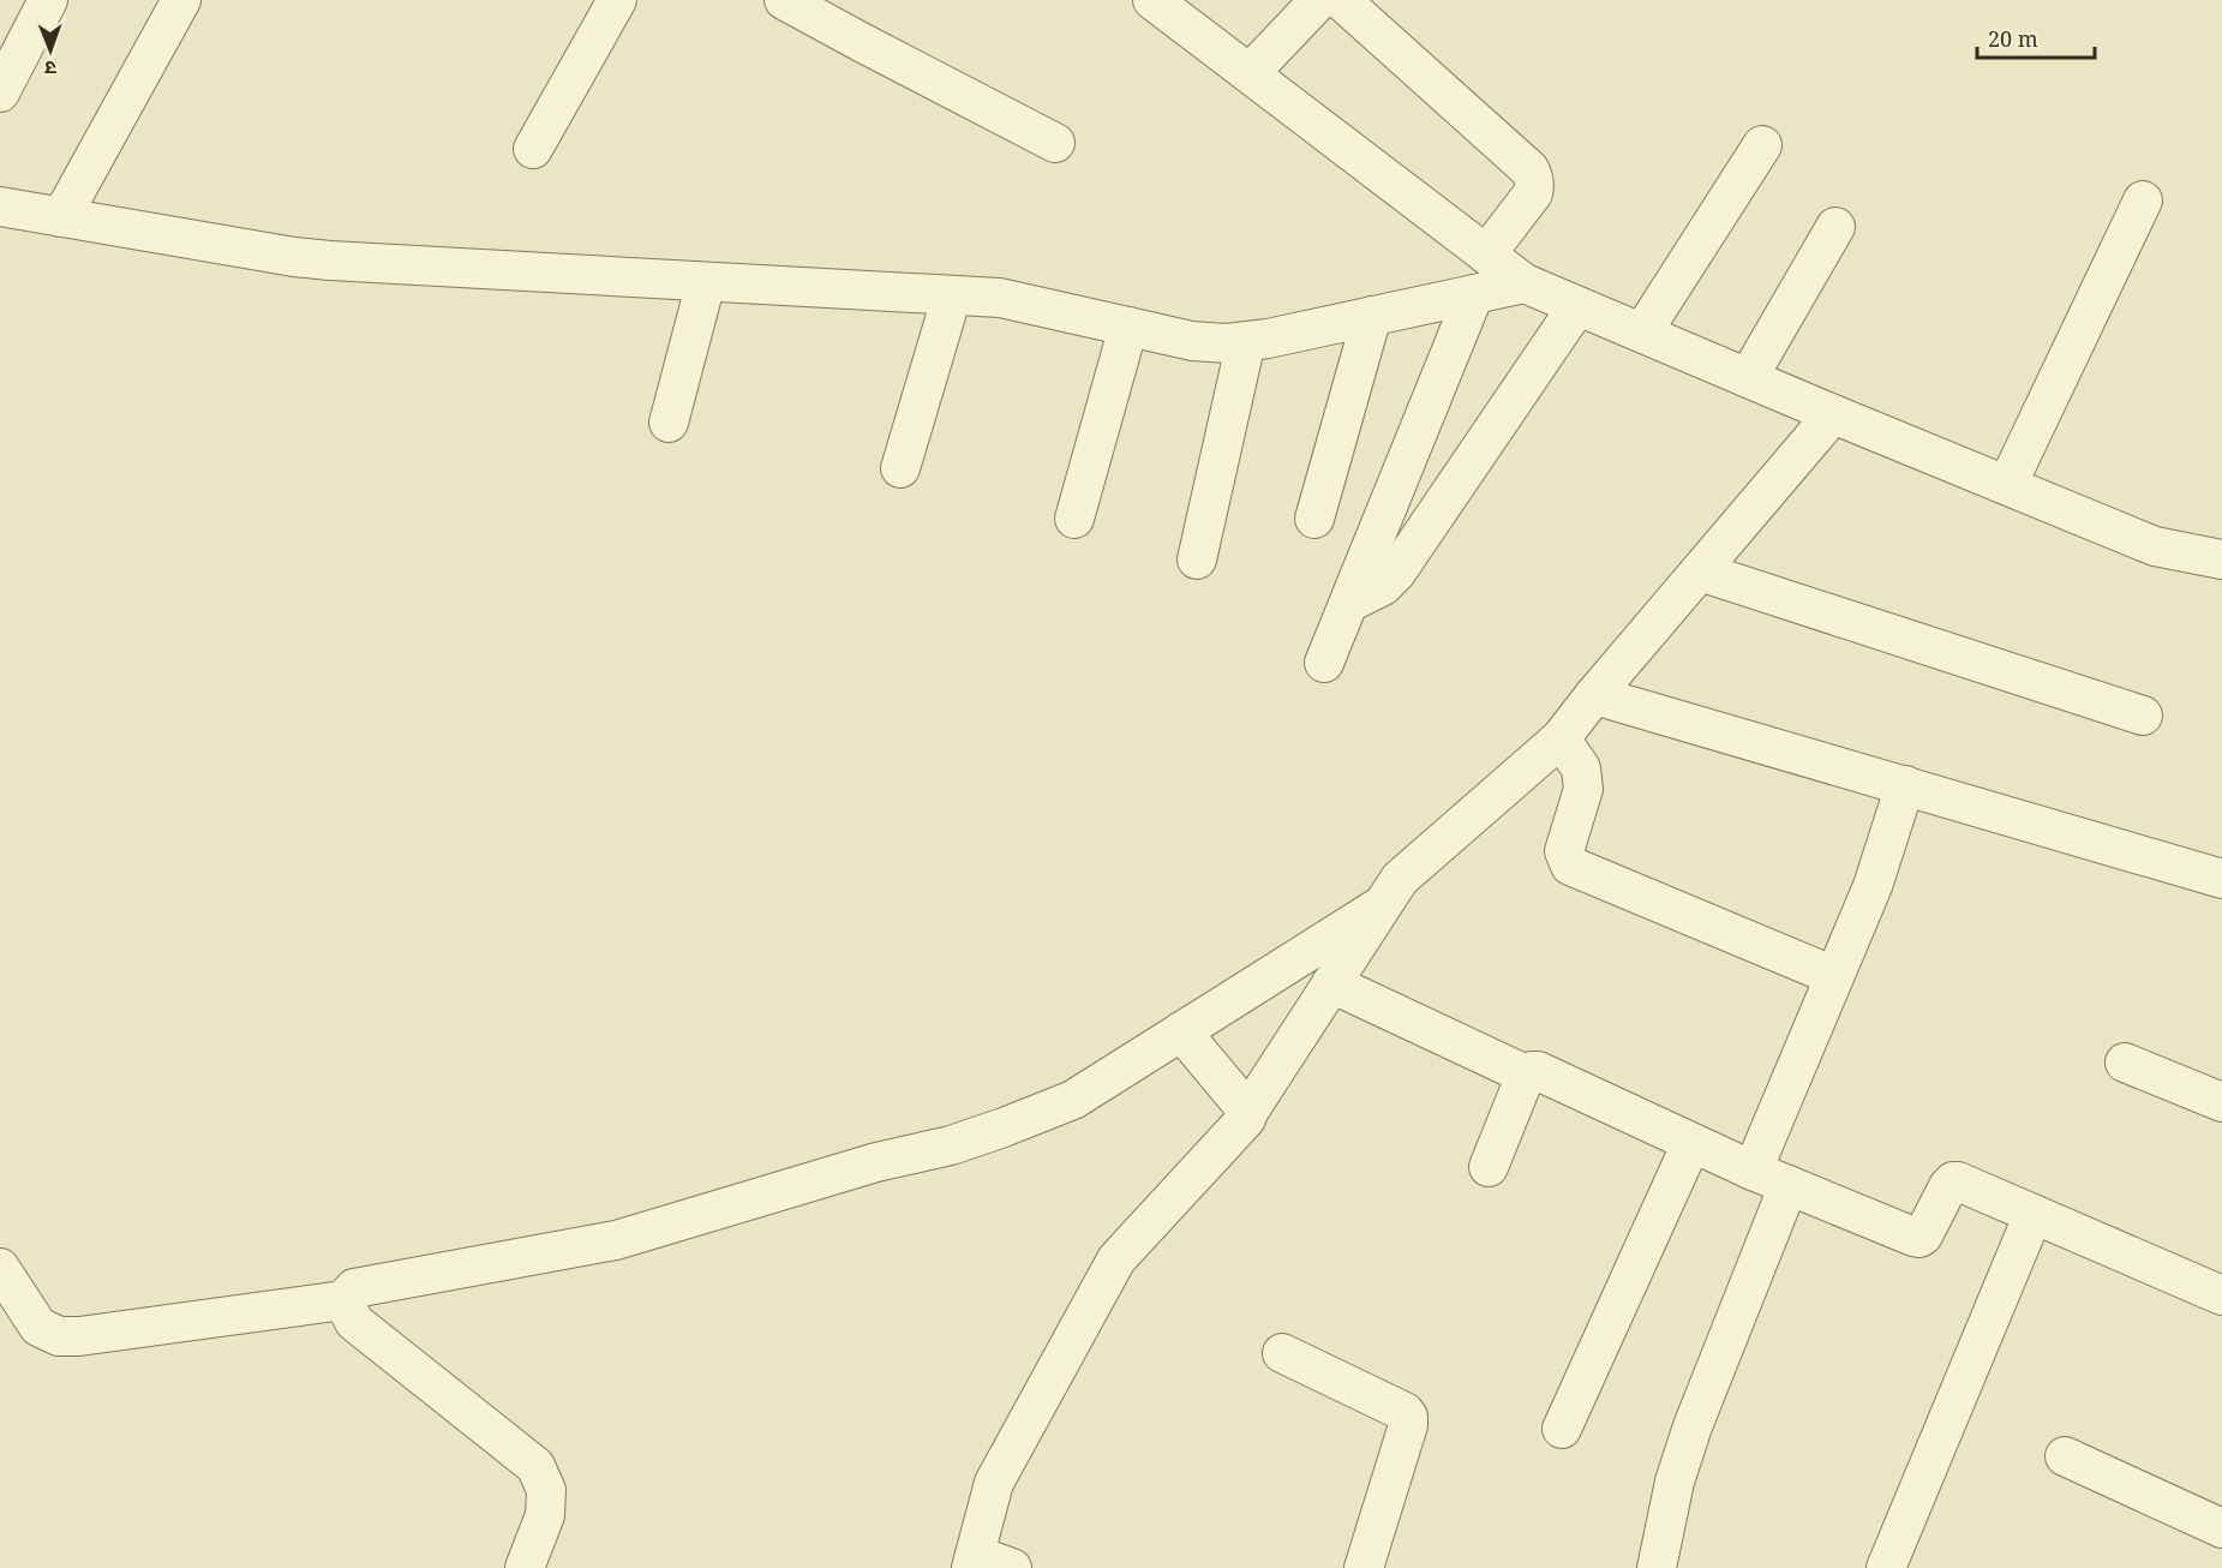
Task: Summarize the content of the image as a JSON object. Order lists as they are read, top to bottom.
{
  "scale_bar": "20 m",
  "north": "bottom"
}
